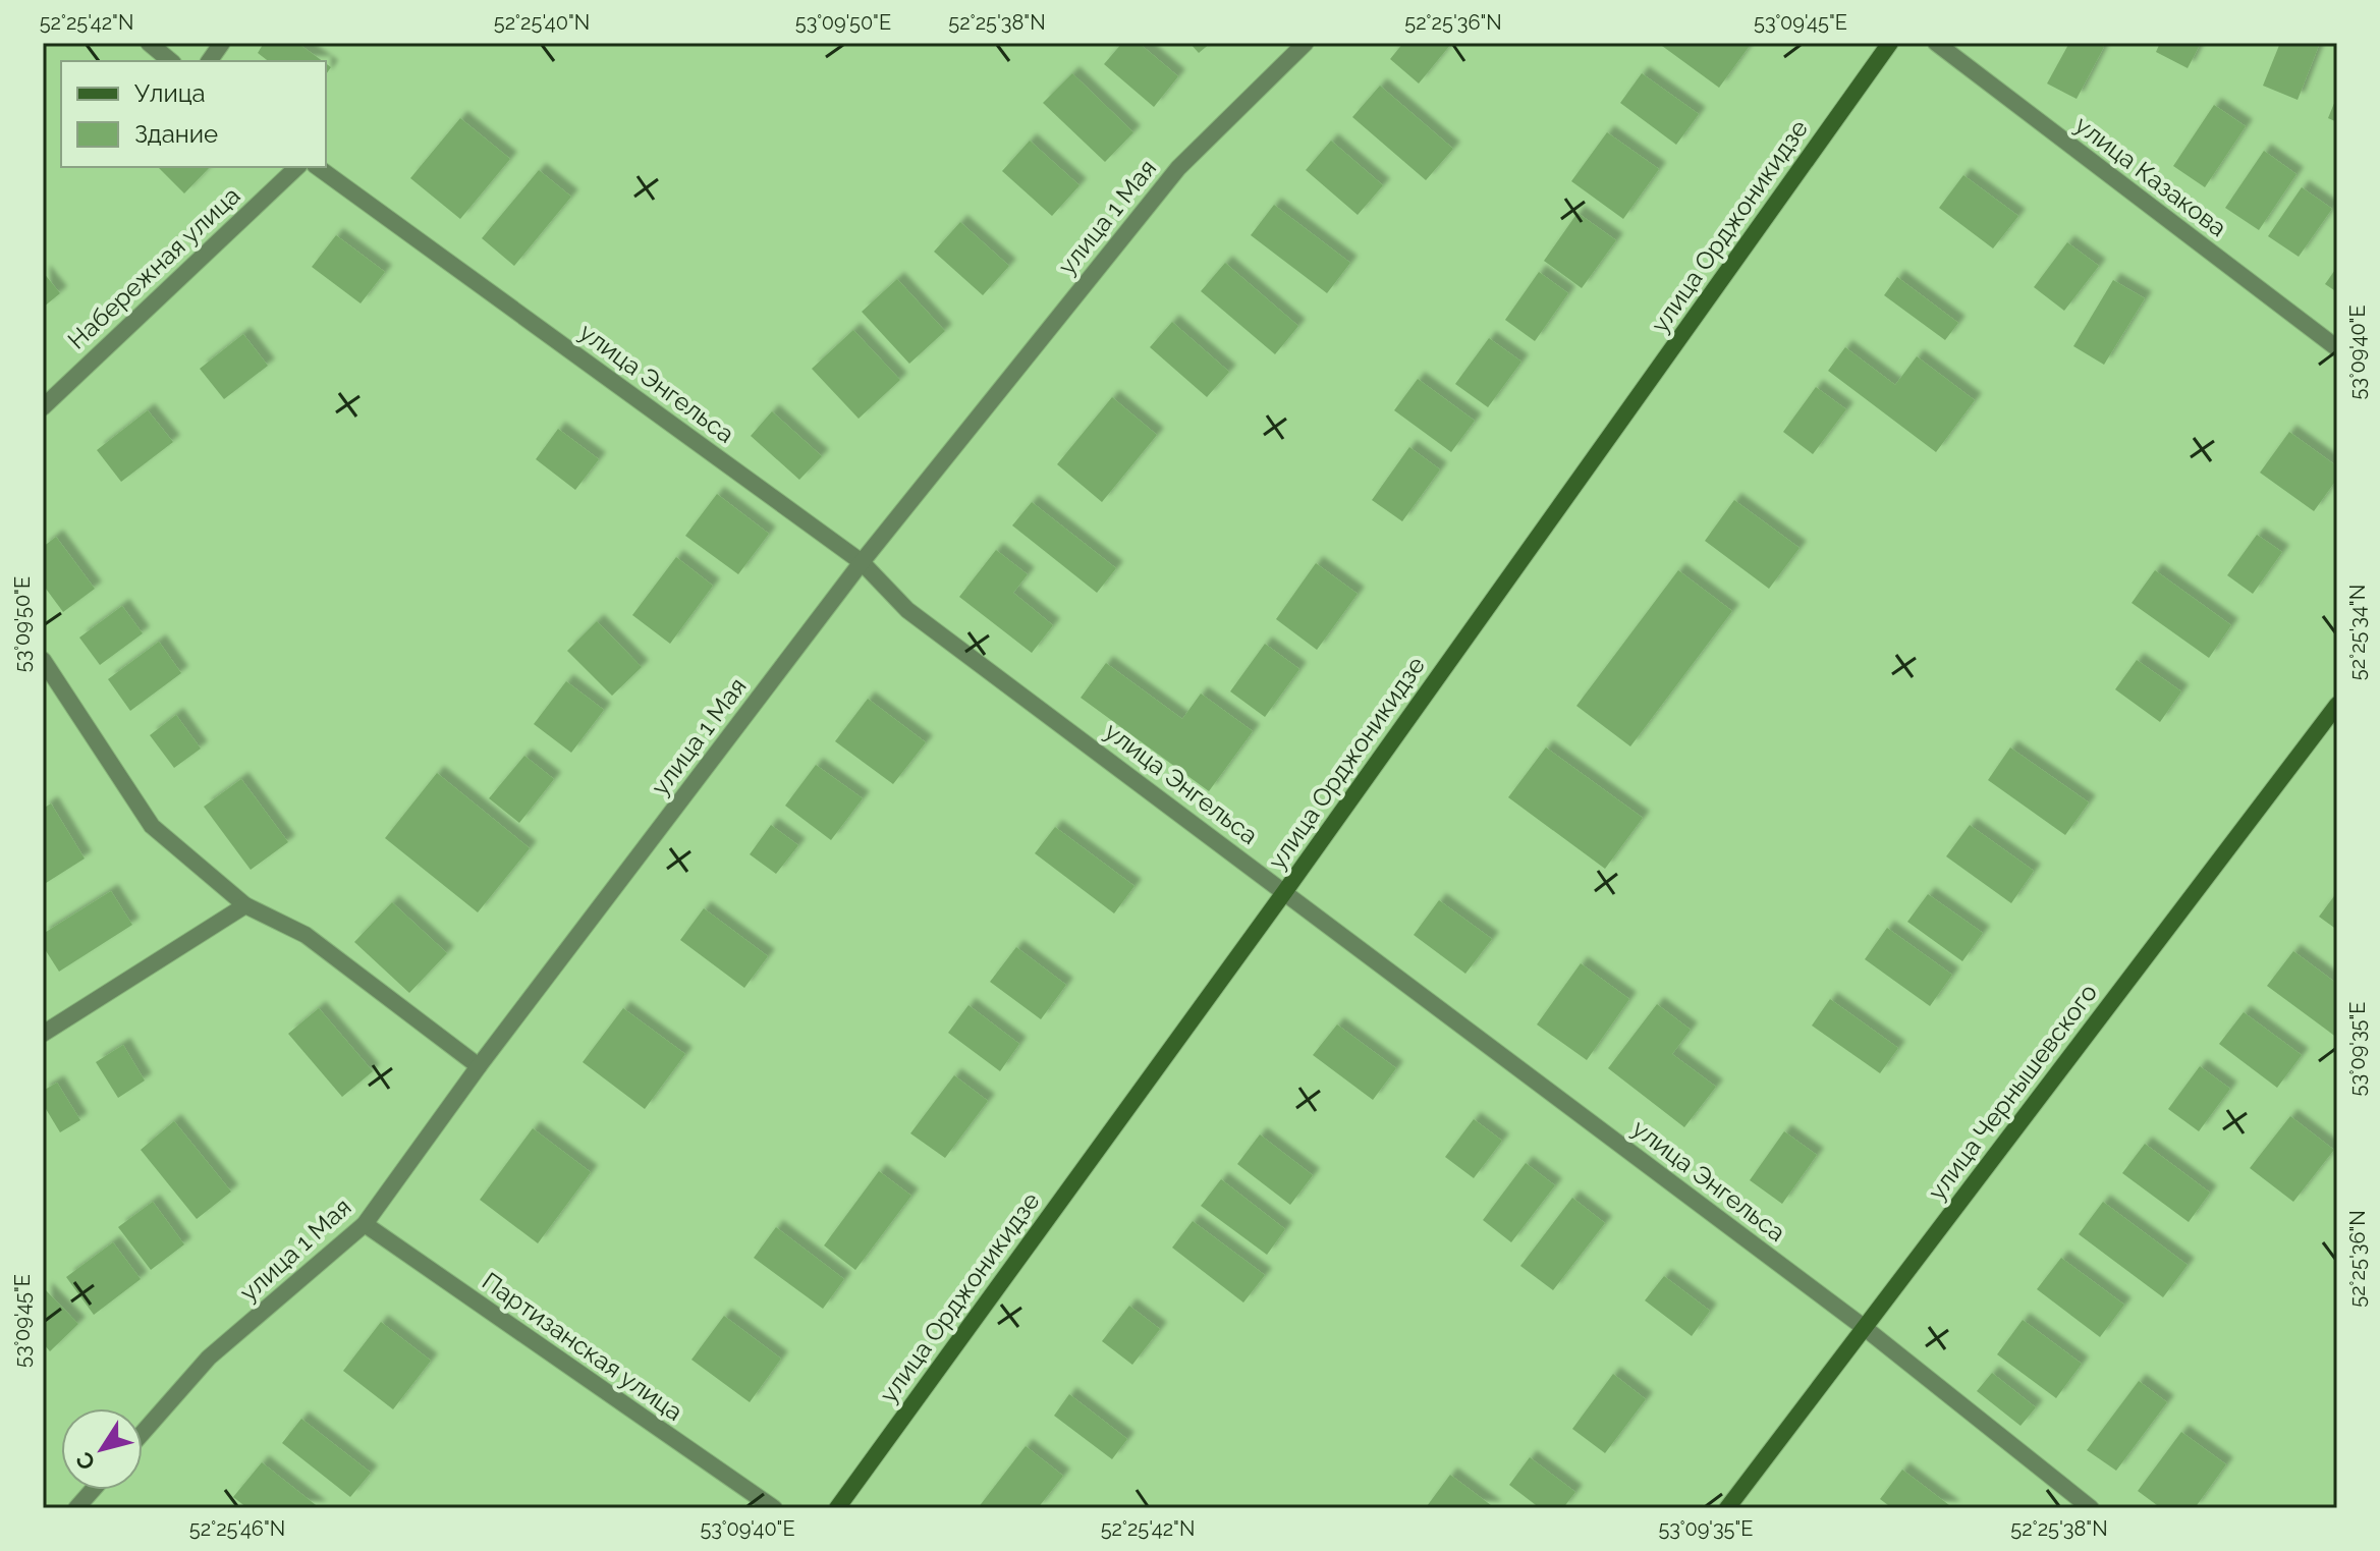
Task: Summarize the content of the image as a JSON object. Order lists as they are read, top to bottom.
{
  "streets": {
    "main road": ["улица Орджоникидзе", "улица Чернышевского"],
    "street": [
      "улица Казакова",
      "улица 1 Мая",
      "Набережная улица",
      "улица Энгельса",
      "Партизанская улица"
    ]
  },
  "crossings": [
    ["улица 1 Мая", "улица Энгельса"],
    ["улица 1 Мая", "Партизанская улица"],
    ["улица Орджоникидзе", "улица Энгельса"],
    ["улица Энгельса", "улица Чернышевского"]
  ],
  "legend": ["Улица", "Здание"],
  "north": "bottom left",
  "coordinates": [
    "52°25'42\"N",
    "52°25'40\"N",
    "53°09'50\"E",
    "52°25'38\"N",
    "52°25'36\"N",
    "53°09'45\"E",
    "53°09'40\"E",
    "52°25'34\"N",
    "53°09'35\"E",
    "52°25'46\"N"
  ]
}
